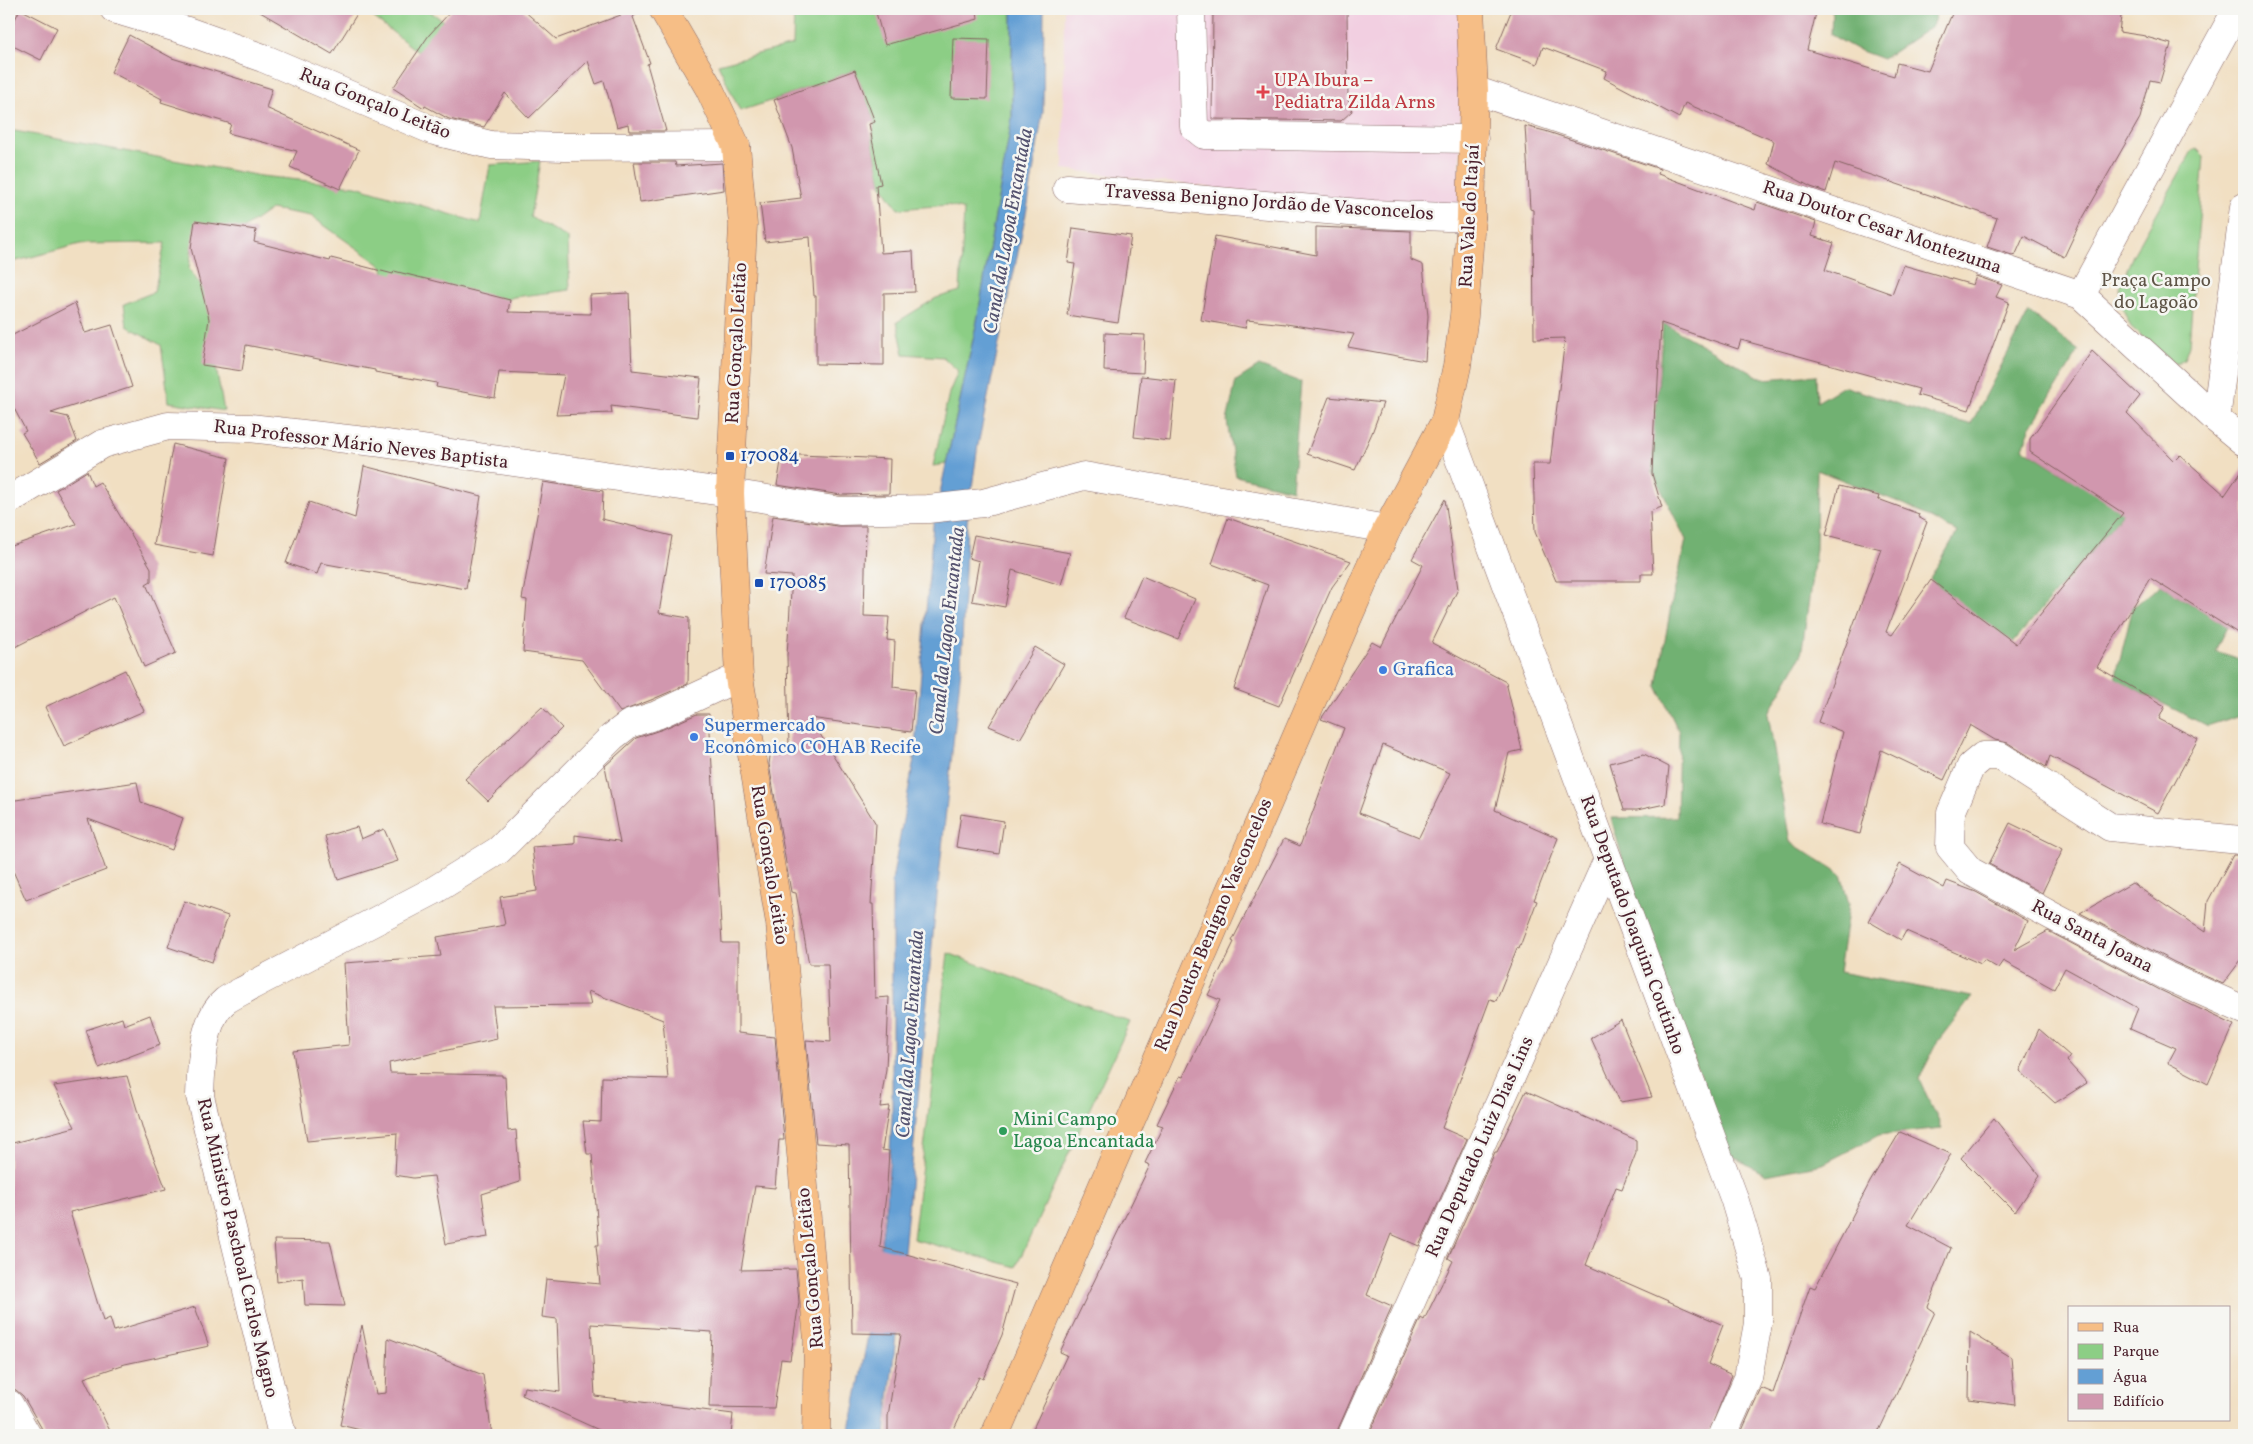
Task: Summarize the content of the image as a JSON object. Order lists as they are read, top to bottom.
{
  "streets": {
    "main road": ["Rua Gonçalo Leitão", "Rua Vale do Itajaí", "Rua Doutor Benígno Vasconcelos"],
    "street": [
      "Travessa Benigno Jordão de Vasconcelos",
      "Rua Doutor Cesar Montezuma",
      "Rua Professor Mário Neves Baptista",
      "Rua Deputado Joaquim Coutinho",
      "Rua Santa Joana",
      "Rua Deputado Luiz Dias Lins",
      "Rua Ministro Paschoal Carlos Magno"
    ]
  },
  "crossings": [
    ["Rua Gonçalo Leitão", "Rua Professor Mário Neves Baptista"],
    ["Rua Gonçalo Leitão", "Rua Ministro Paschoal Carlos Magno"],
    ["Travessa Benigno Jordão de Vasconcelos", "Rua Vale do Itajaí"],
    ["Rua Vale do Itajaí", "Rua Doutor Cesar Montezuma"],
    ["Rua Vale do Itajaí", "Rua Doutor Benígno Vasconcelos"],
    ["Rua Vale do Itajaí", "Rua Deputado Joaquim Coutinho"],
    ["Rua Professor Mário Neves Baptista", "Rua Doutor Benígno Vasconcelos"],
    ["Rua Doutor Benígno Vasconcelos", "Rua Deputado Joaquim Coutinho"],
    ["Rua Deputado Joaquim Coutinho", "Rua Deputado Luiz Dias Lins"]
  ],
  "water": ["Canal da Lagoa Encantada"],
  "parks": ["Praça Campo do Lagoão"],
  "places": {
    "health": ["UPA Ibura – Pediatra Zilda Arns"],
    "transit": ["170084", "170085"],
    "other": ["Grafica", "Supermercado Econômico COHAB Recife", "Mini Campo Lagoa Encantada"]
  },
  "legend": [
    "Rua",
    "Parque",
    "Água",
    "Edifício"
  ]
}
